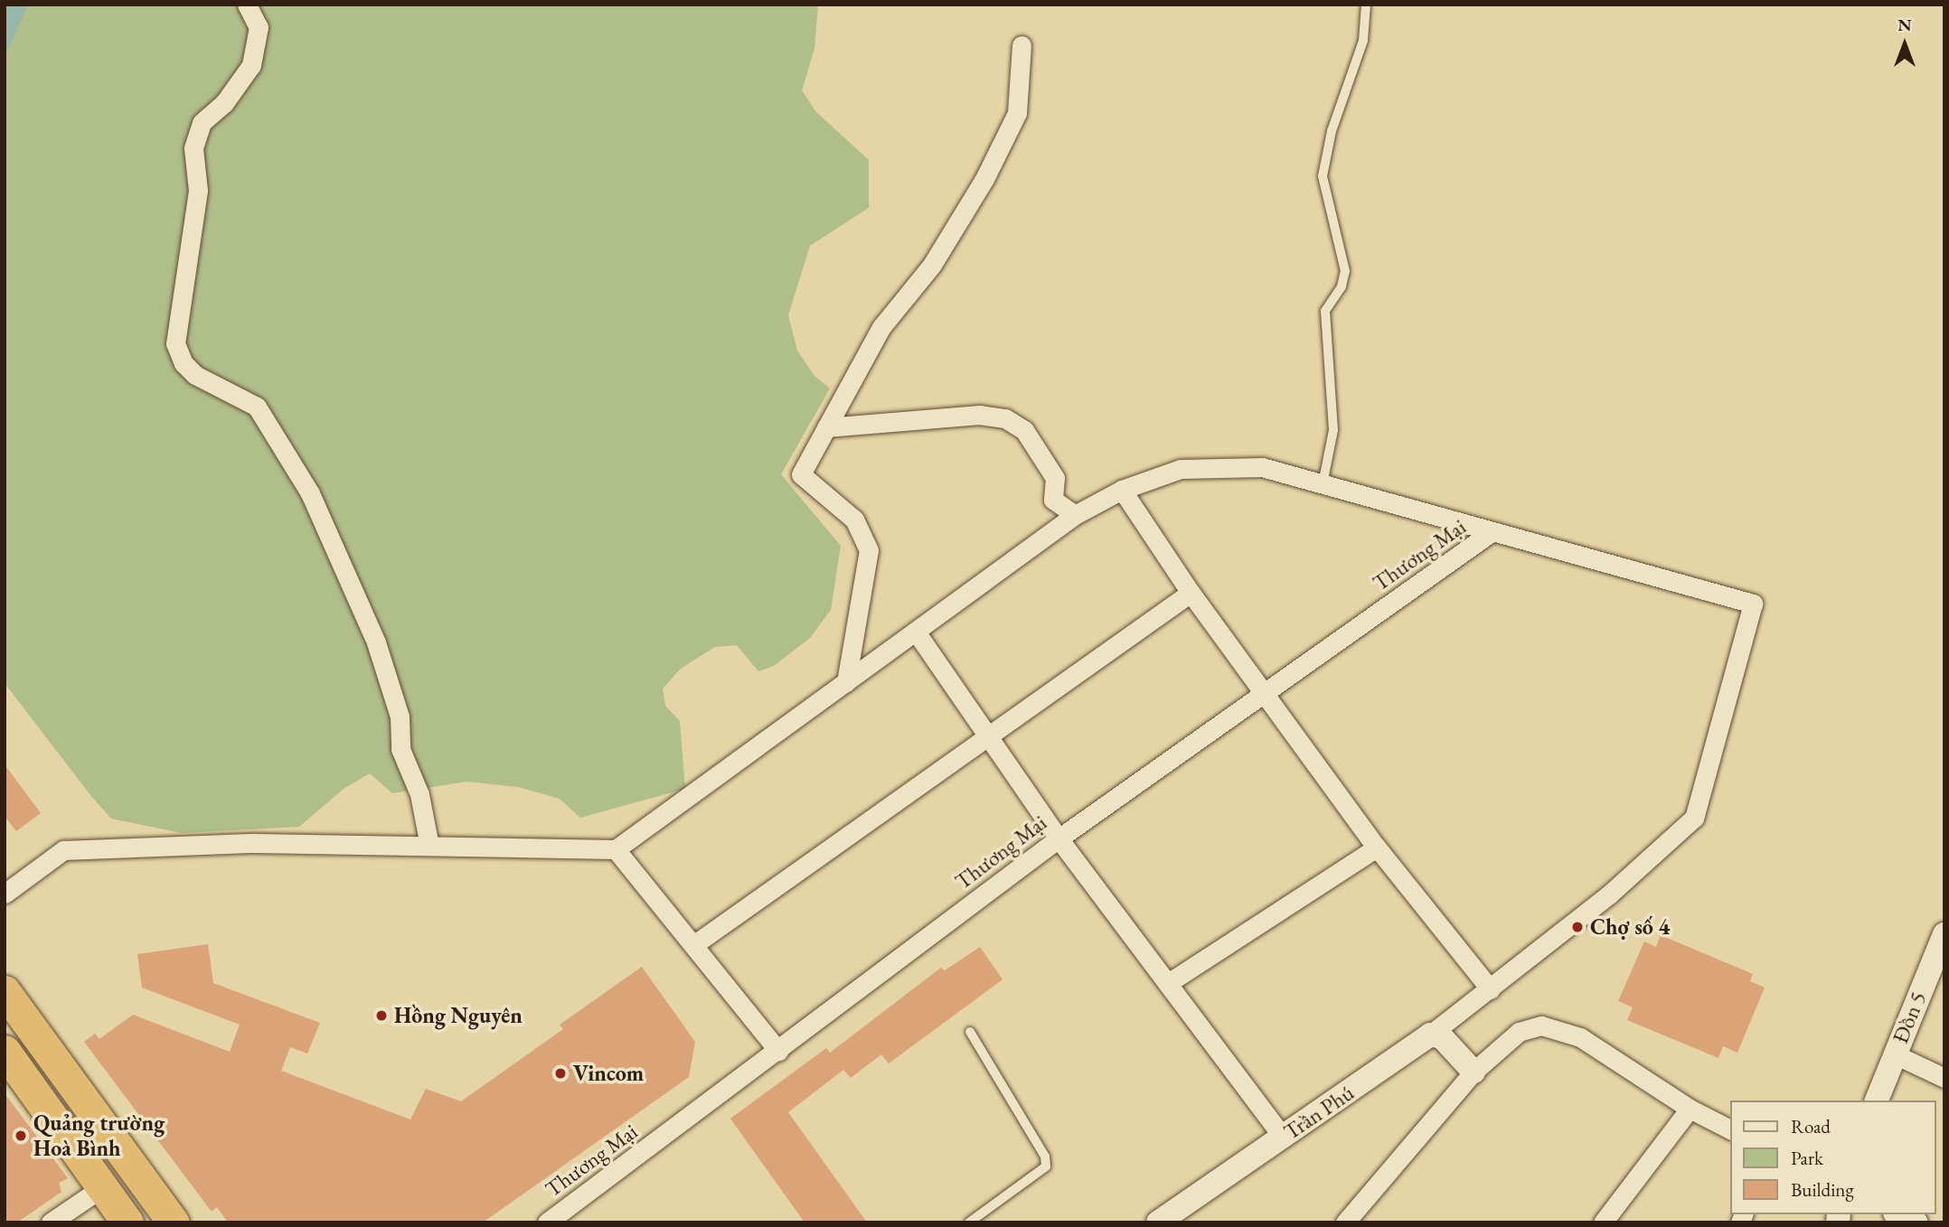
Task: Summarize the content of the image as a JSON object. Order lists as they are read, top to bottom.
{
  "streets": {
    "street": ["Thương Mại", "Đồn 5", "Trần Phú"]
  },
  "places": [
    "Chợ số 4",
    "Hồng Nguyên",
    "Vincom",
    "Quảng trường Hoà Bình"
  ],
  "legend": ["Road", "Park", "Building"],
  "north": "top"
}
